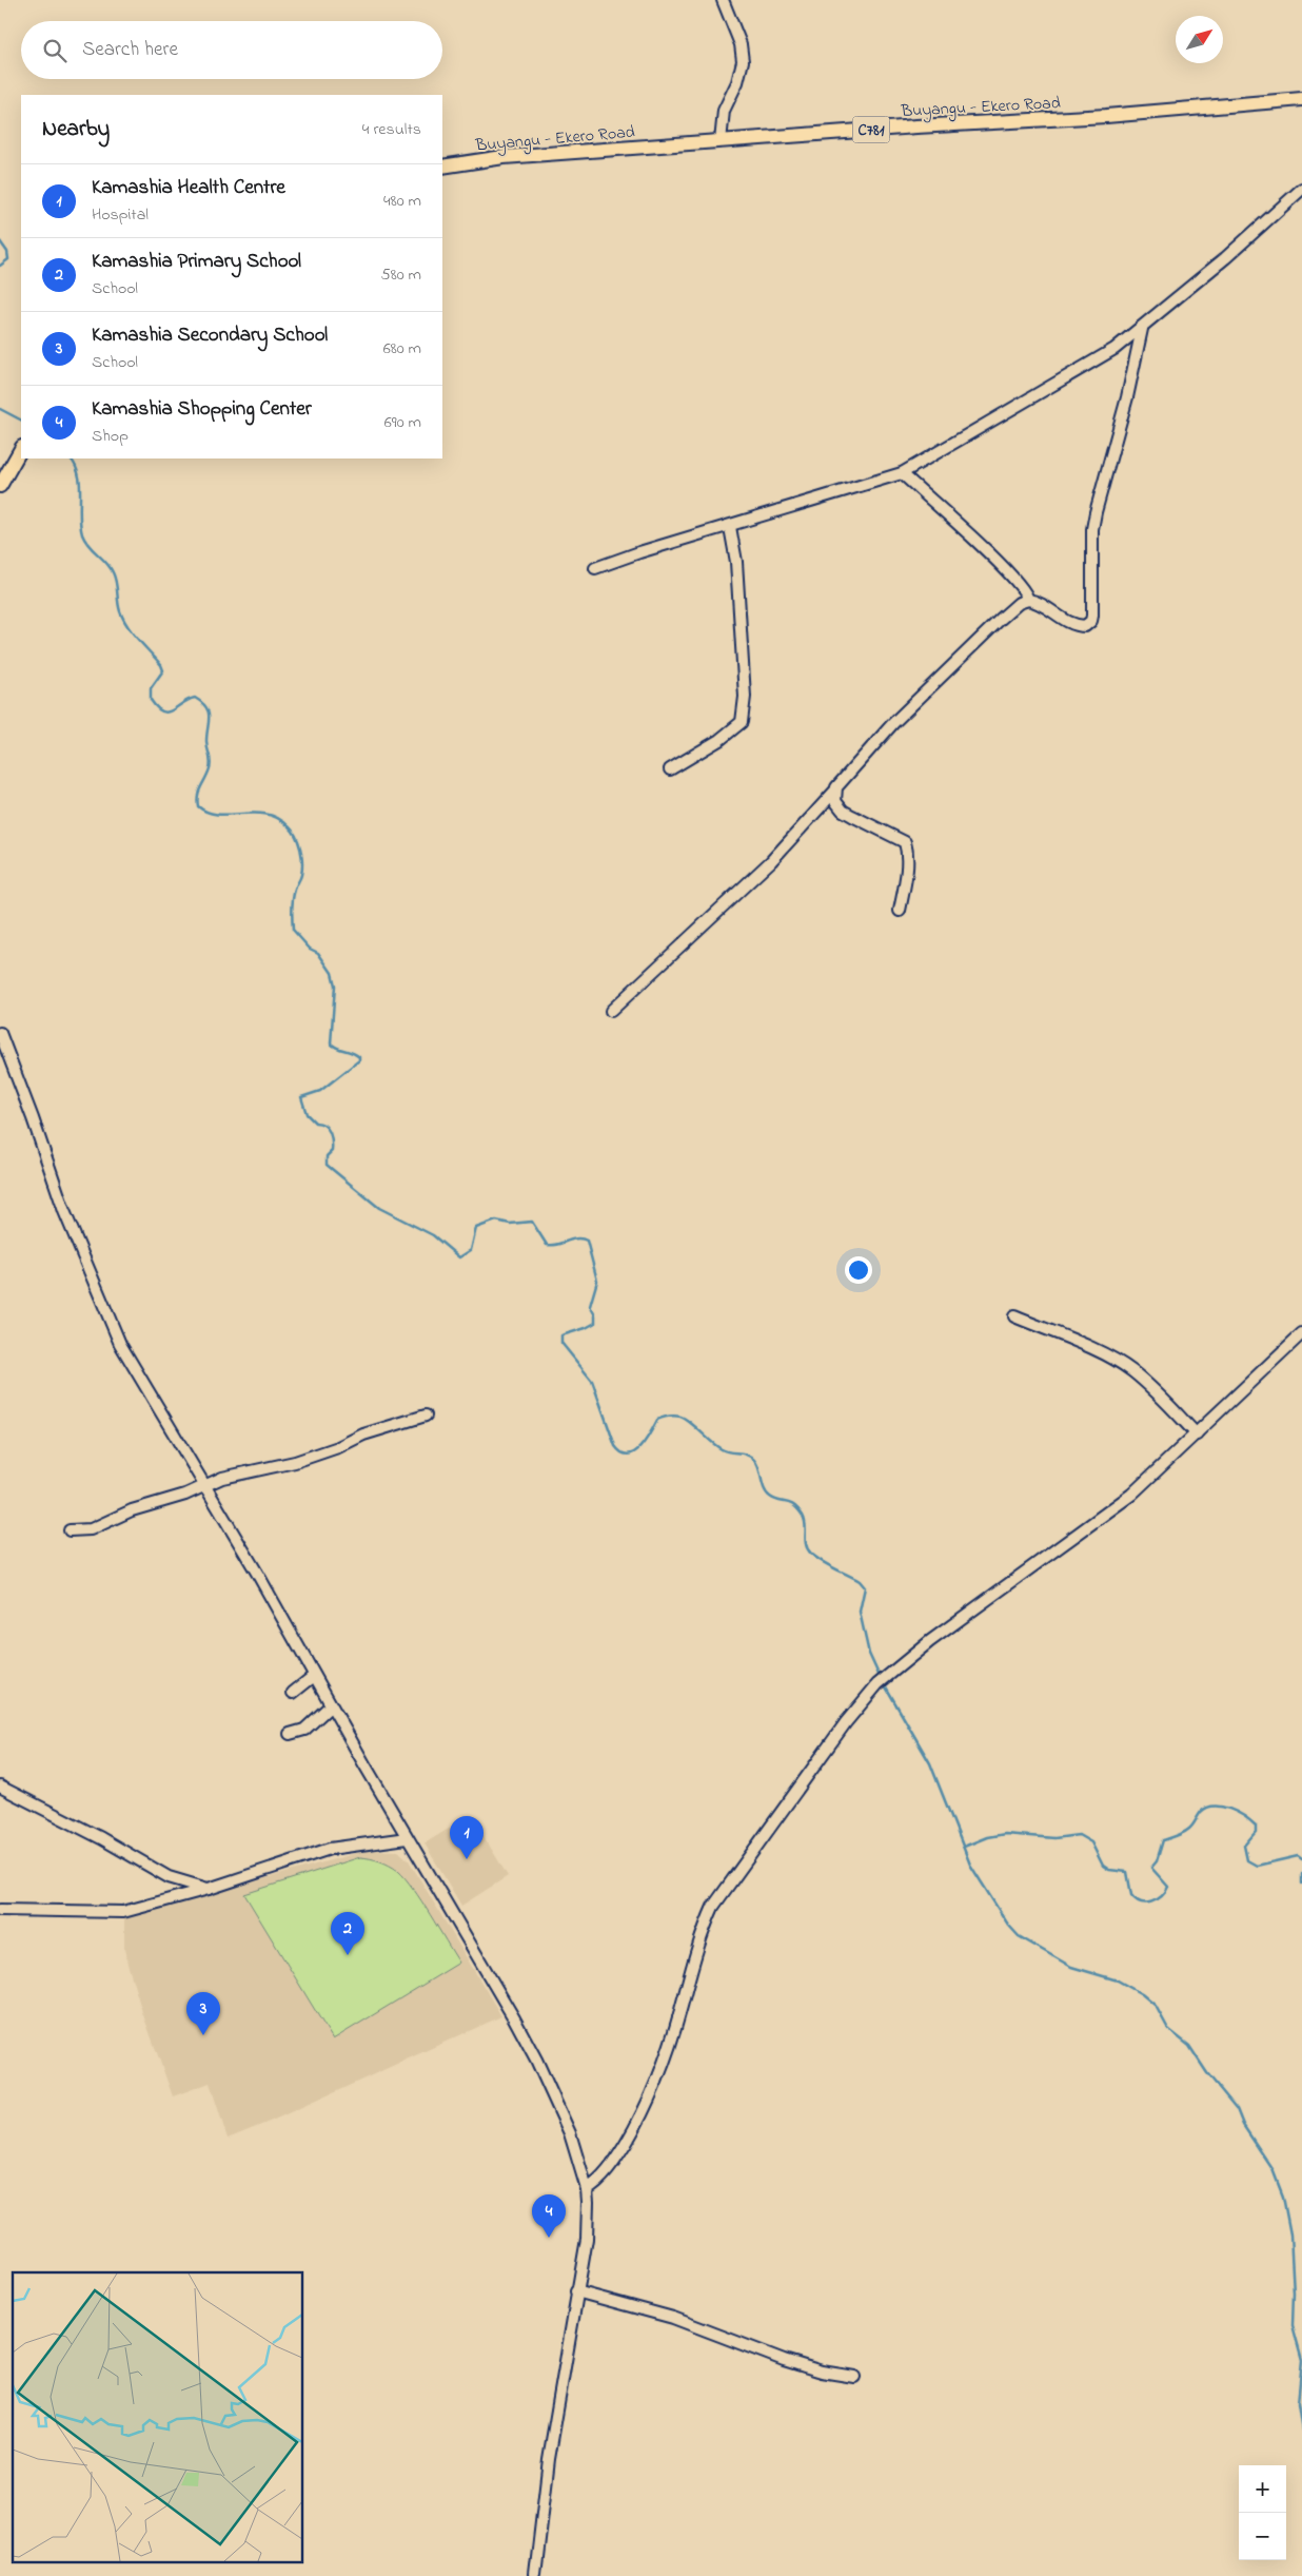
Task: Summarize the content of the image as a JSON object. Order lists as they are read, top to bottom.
{
  "streets": {
    "main road": ["Buyangu - Ekero Road", "C781"]
  },
  "north": "top right",
  "page": {
    "search": "Search here",
    "heading": ["Nearby", "4 results"],
    "list": [
      {
        "mark": "1",
        "name": "Kamashia Health Centre",
        "note": "Hospital",
        "value": "480 m"
      },
      {
        "mark": "2",
        "name": "Kamashia Primary School",
        "note": "School",
        "value": "580 m"
      },
      {
        "mark": "3",
        "name": "Kamashia Secondary School",
        "note": "School",
        "value": "680 m"
      },
      {
        "mark": "4",
        "name": "Kamashia Shopping Center",
        "note": "Shop",
        "value": "690 m"
      }
    ],
    "pins": [
      "1",
      "2",
      "3",
      "4"
    ],
    "map_buttons": ["+", "−"]
  }
}
